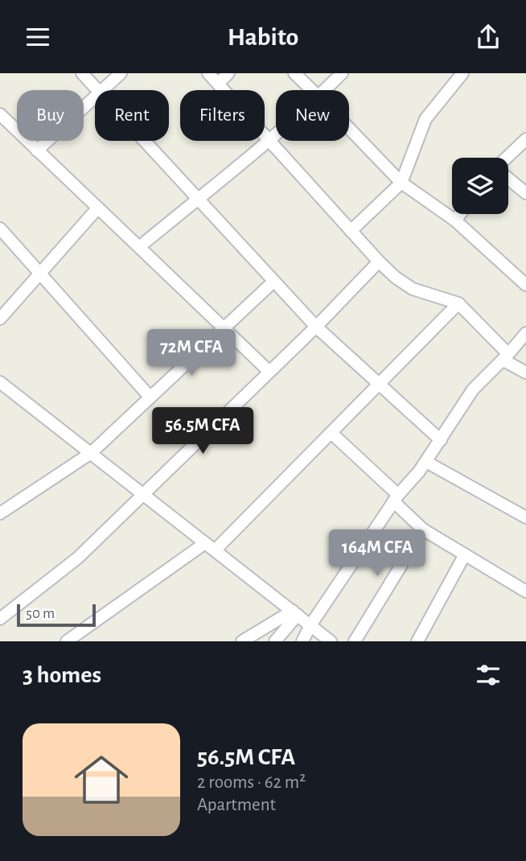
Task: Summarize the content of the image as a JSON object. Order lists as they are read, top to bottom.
{
  "scale_bar": "50 m",
  "page": {
    "header": "Habito",
    "chip": [
      "Buy",
      "Rent",
      "Filters",
      "New"
    ],
    "price": ["72M CFA", "56.5M CFA", "164M CFA"],
    "scale": "50 m",
    "heading": "3 homes",
    "list": [
      {
        "name": "56.5M CFA",
        "note": "2 rooms · 62 m² · Apartment"
      }
    ]
  }
}
